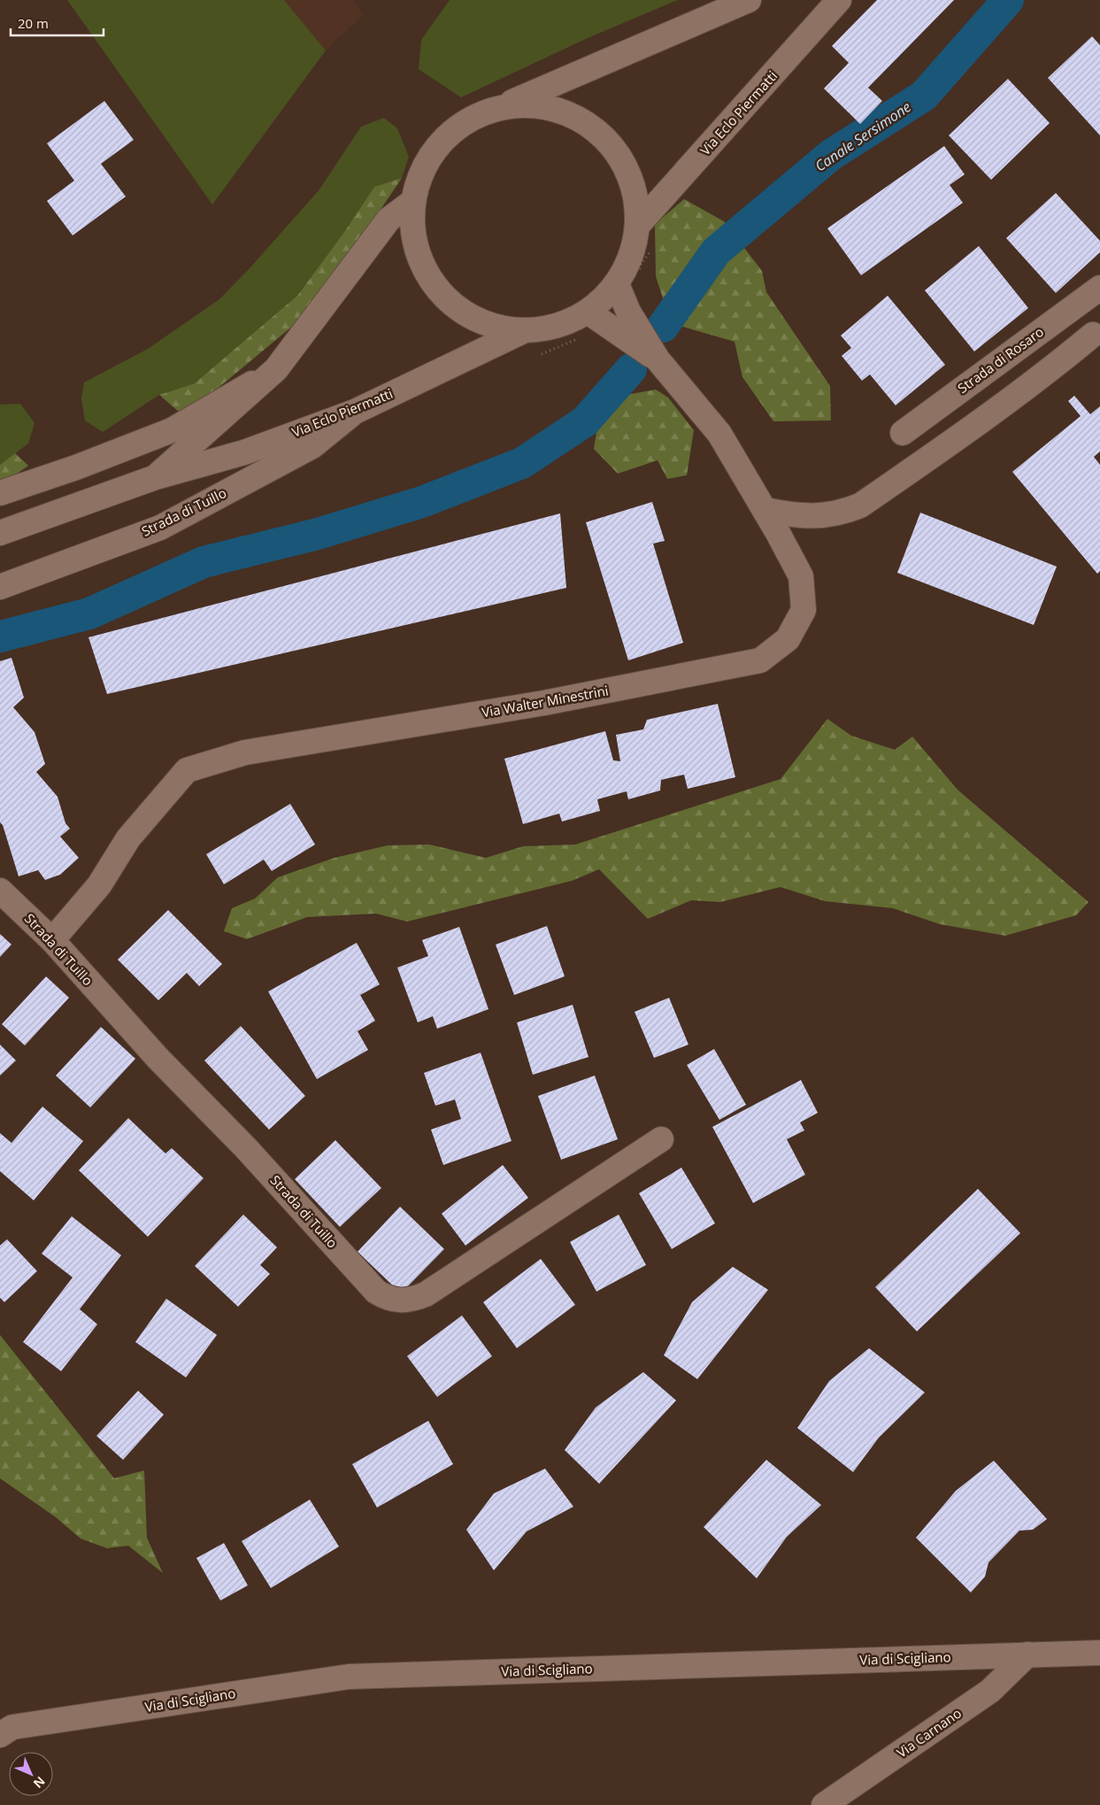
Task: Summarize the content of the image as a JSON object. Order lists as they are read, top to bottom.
{
  "streets": {
    "street": [
      "Via Eclo Piermatti",
      "Strada di Rosaro",
      "Strada di Tuillo",
      "Via Walter Minestrini",
      "Via di Scigliano",
      "Via Carnano"
    ]
  },
  "crossings": [
    ["Via Eclo Piermatti", "Strada di Tuillo"],
    ["Via Eclo Piermatti", "Via Walter Minestrini"],
    ["Strada di Tuillo", "Via Walter Minestrini"],
    ["Via di Scigliano", "Via Carnano"]
  ],
  "water": ["Canale Sersimone"],
  "scale_bar": "20 m",
  "north": "bottom right"
}
